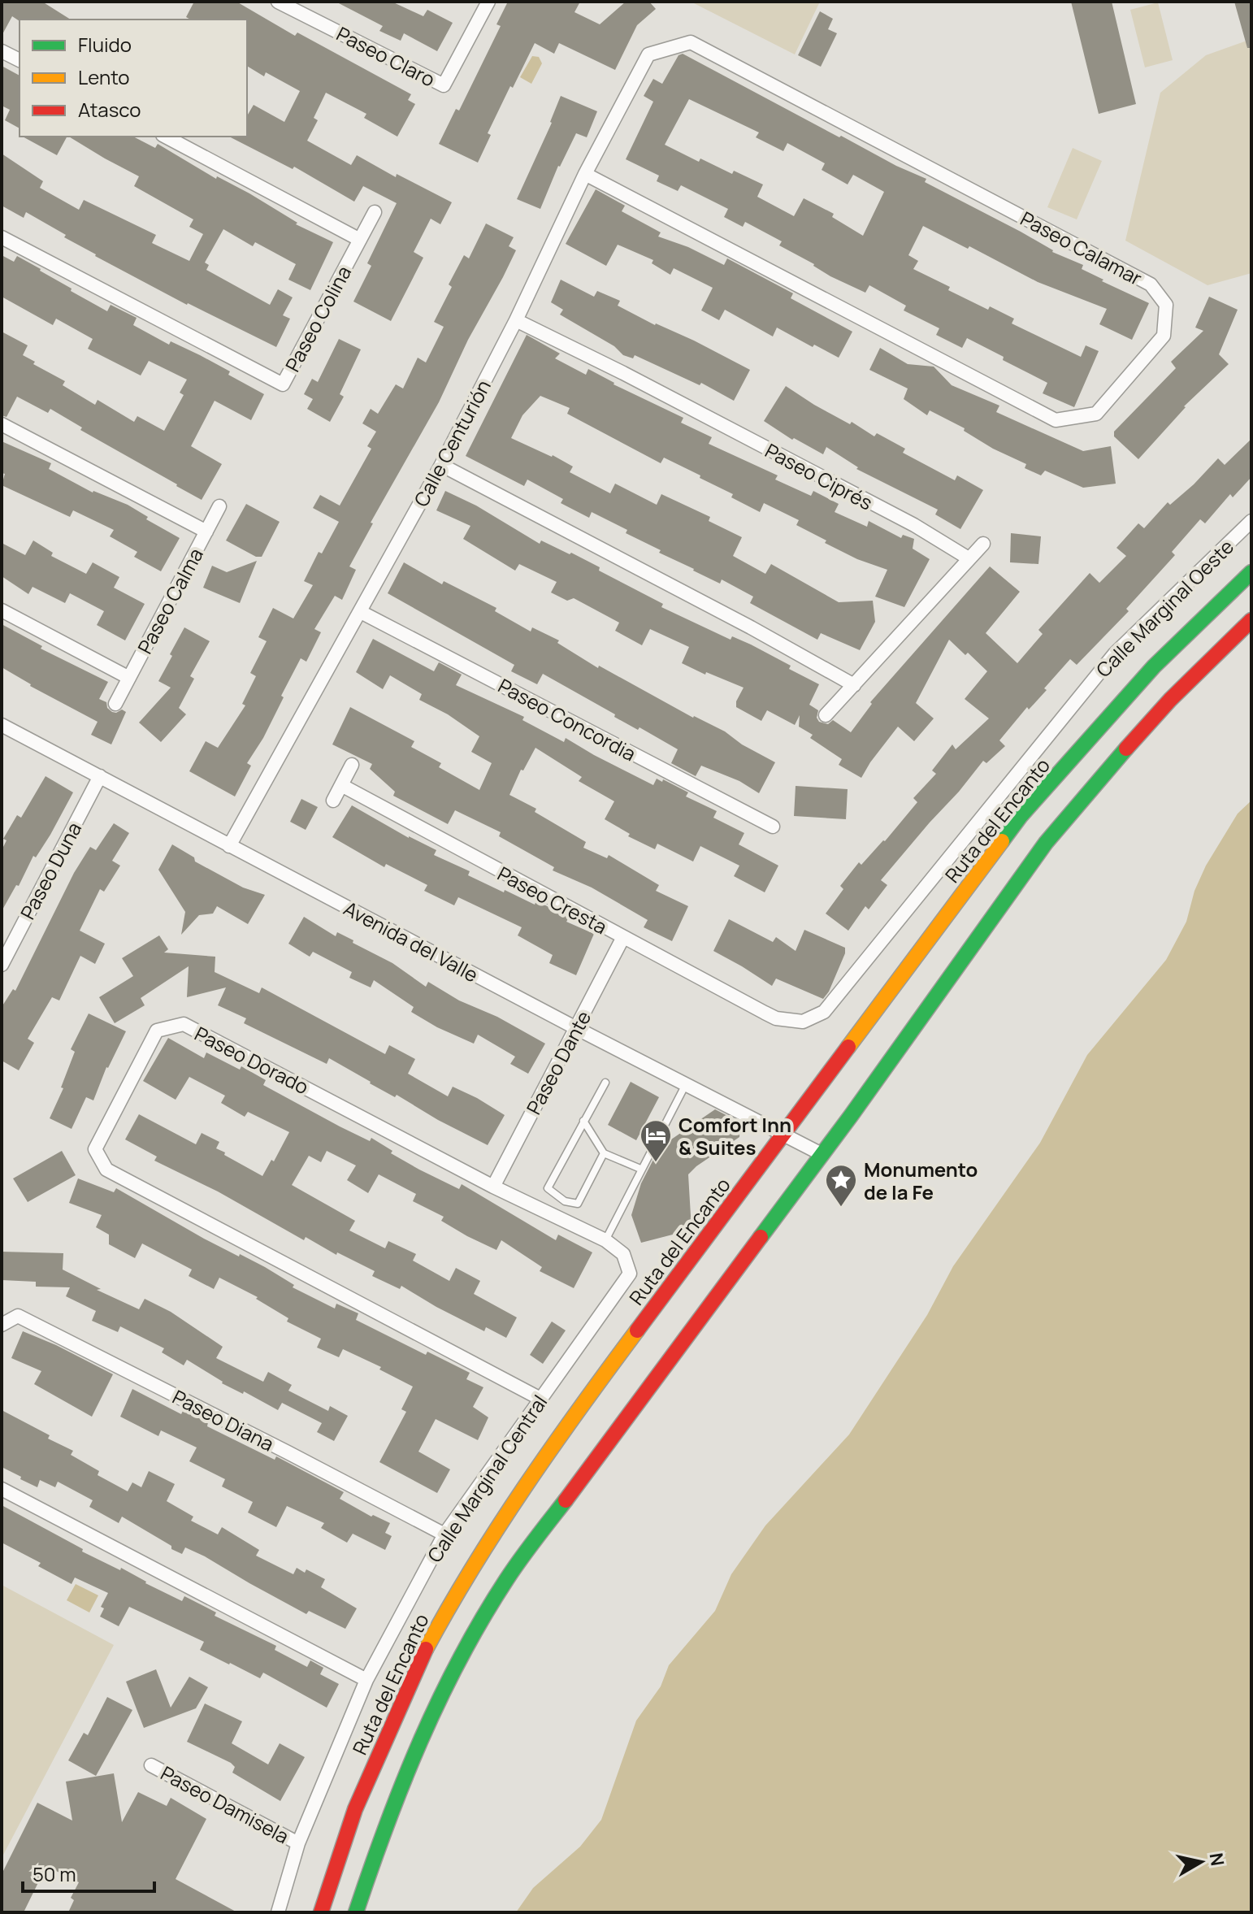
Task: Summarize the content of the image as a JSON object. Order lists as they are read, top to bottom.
{
  "streets": {
    "main road": ["Ruta del Encanto"],
    "street": [
      "Paseo Claro",
      "Paseo Calamar",
      "Paseo Colina",
      "Calle Centurión",
      "Paseo Ciprés",
      "Paseo Calma",
      "Calle Marginal Oeste",
      "Paseo Concordia",
      "Paseo Duna",
      "Paseo Cresta",
      "Avenida del Valle",
      "Paseo Dorado",
      "Paseo Dante",
      "Paseo Diana",
      "Calle Marginal Central",
      "Paseo Damisela"
    ]
  },
  "crossings": [
    ["Paseo Calamar", "Calle Centurión"],
    ["Calle Centurión", "Paseo Ciprés"],
    ["Calle Centurión", "Paseo Concordia"],
    ["Calle Centurión", "Avenida del Valle"],
    ["Calle Marginal Oeste", "Paseo Cresta"],
    ["Ruta del Encanto", "Avenida del Valle"],
    ["Paseo Duna", "Avenida del Valle"],
    ["Paseo Cresta", "Paseo Dante"],
    ["Avenida del Valle", "Paseo Dante"],
    ["Paseo Dorado", "Paseo Dante"],
    ["Paseo Dorado", "Calle Marginal Central"],
    ["Paseo Diana", "Calle Marginal Central"],
    ["Calle Marginal Central", "Paseo Damisela"]
  ],
  "places": {
    "hotel": ["Comfort Inn & Suites"],
    "place": ["Monumento de la Fe"]
  },
  "legend": ["Fluido", "Lento", "Atasco"],
  "scale_bar": "50 m",
  "north": "right"
}
